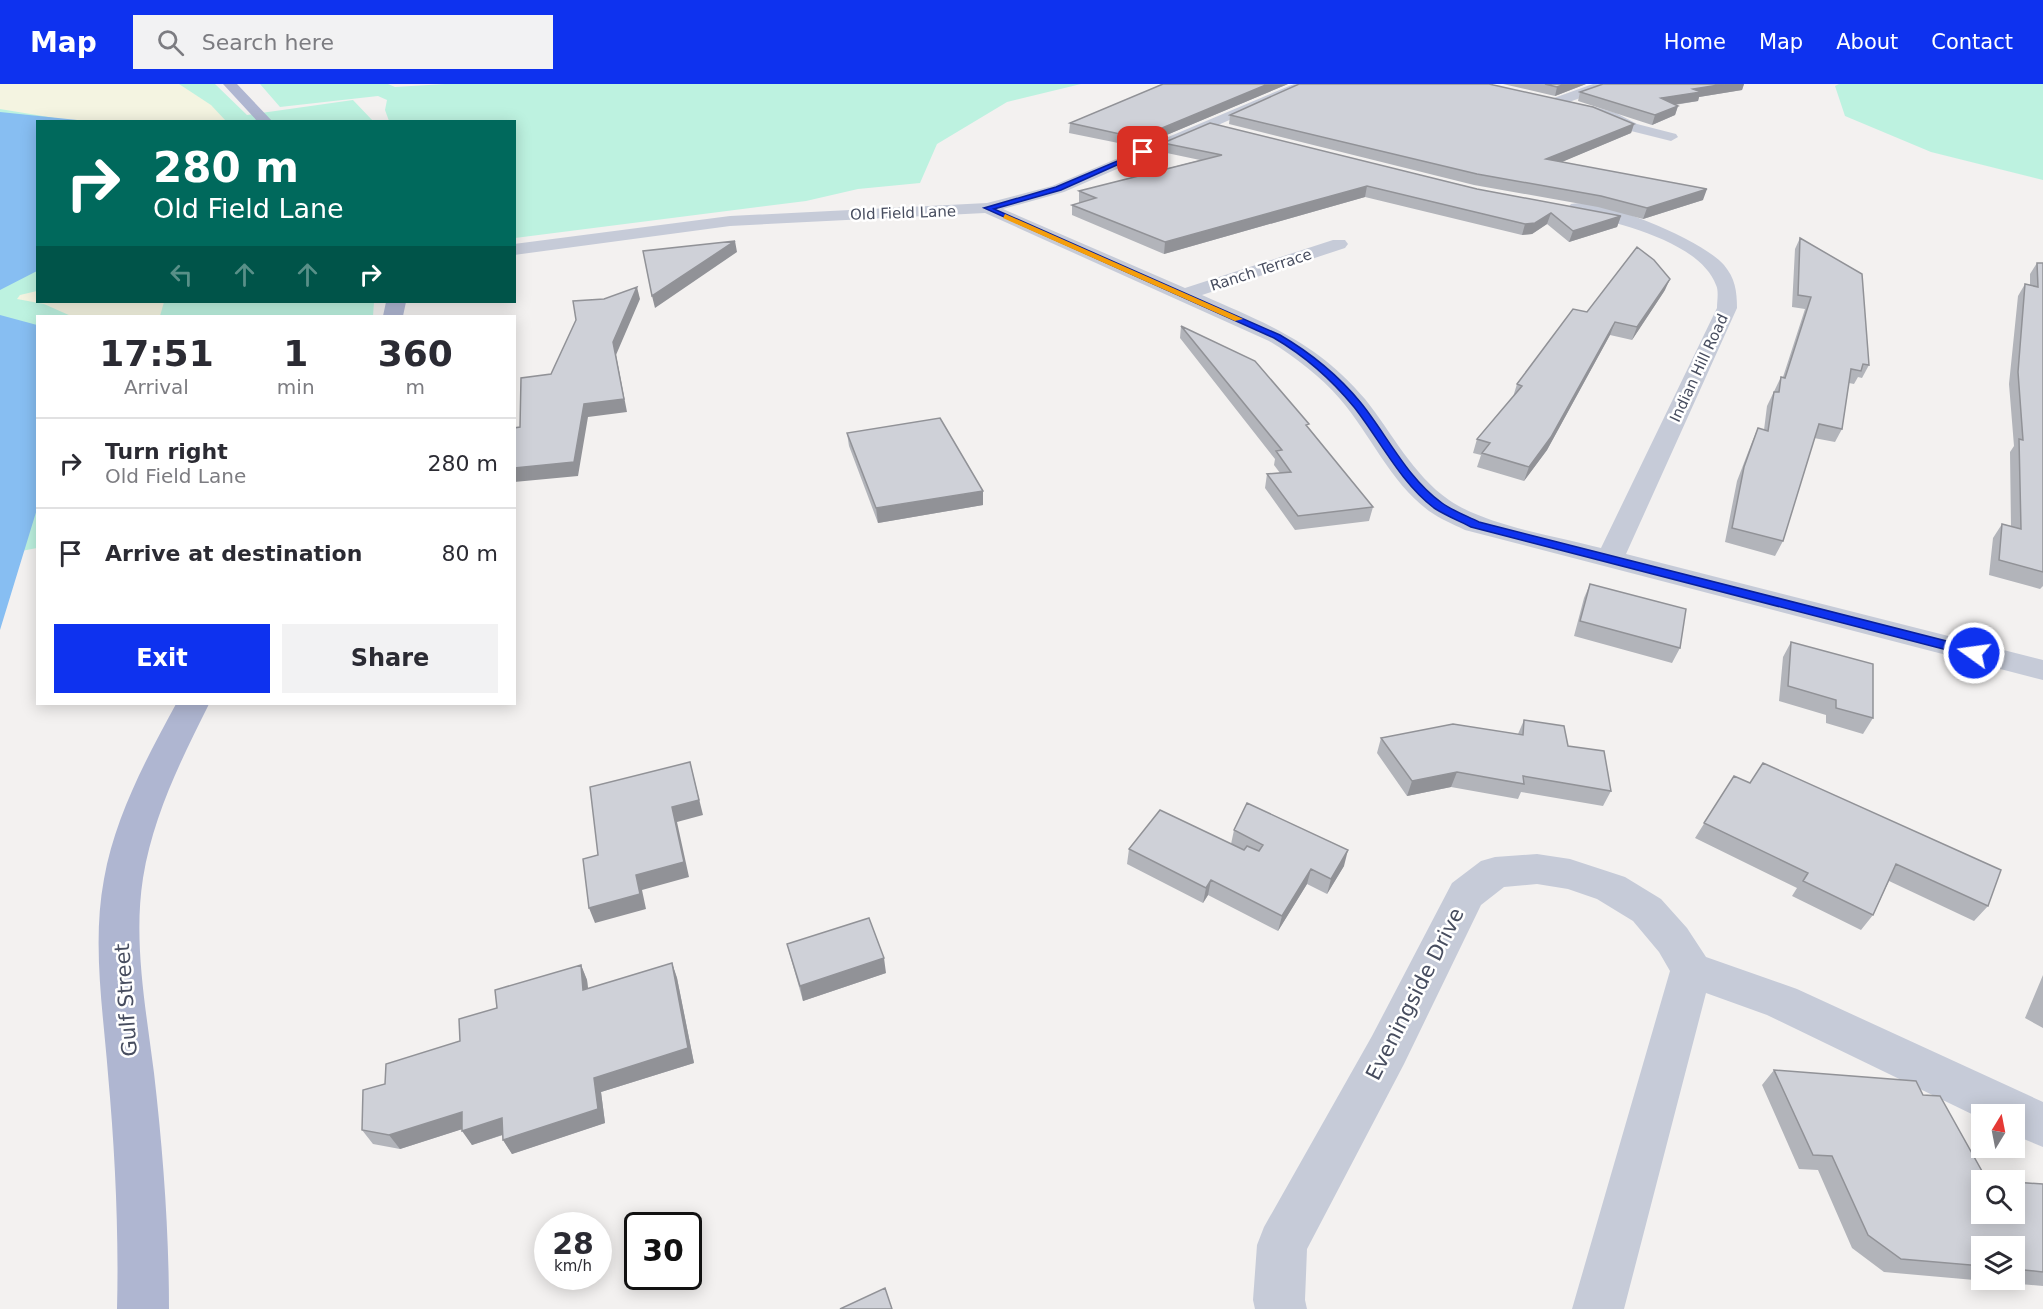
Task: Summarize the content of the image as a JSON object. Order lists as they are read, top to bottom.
{
  "streets": {
    "main road": ["Gulf Street"],
    "street": [
      "Old Field Lane",
      "Ranch Terrace",
      "Indian Hill Road",
      "Eveningside Drive"
    ]
  },
  "north": "top",
  "page": {
    "header": "Map",
    "search": "Search here",
    "nav": [
      "Home",
      "Map",
      "About",
      "Contact"
    ],
    "turn": ["280 m", "Old Field Lane"],
    "eta": [
      "17:51",
      "Arrival",
      "1",
      "min",
      "360",
      "m"
    ],
    "list": [
      {
        "name": "Turn right",
        "note": "Old Field Lane",
        "value": "280 m"
      },
      {
        "name": "Arrive at destination",
        "value": "80 m"
      }
    ],
    "buttons": ["Exit", "Share"],
    "speed": "28 km/h",
    "limit": "30"
  }
}
